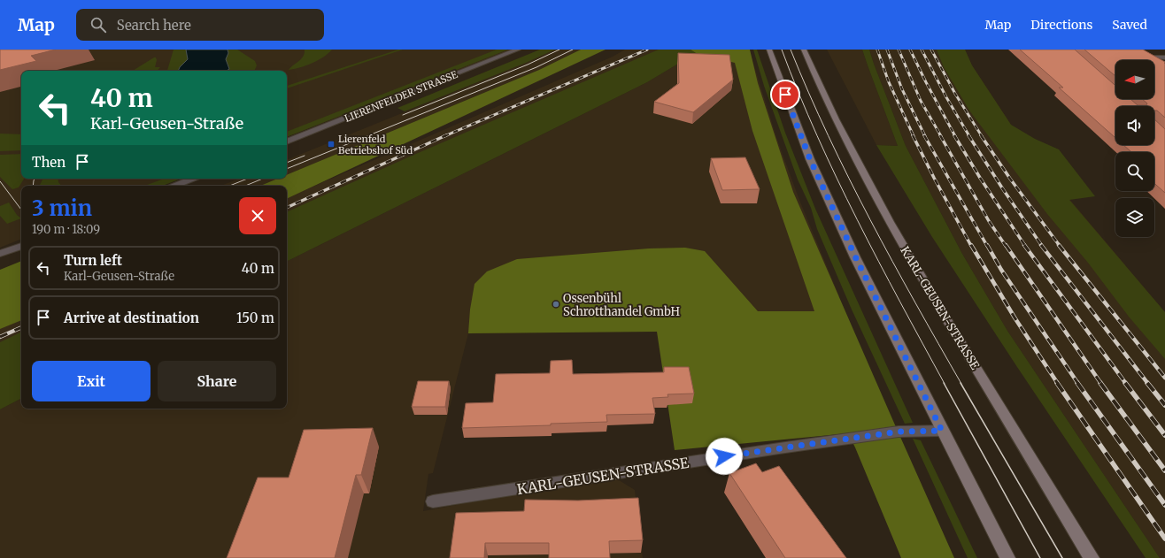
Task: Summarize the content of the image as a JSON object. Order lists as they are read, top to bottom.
{
  "streets": {
    "main road": ["KARL-GEUSEN-STRASSE"],
    "street": ["LIERENFELDER STRASSE"]
  },
  "places": {
    "transit": ["Lierenfeld Betriebshof Süd"],
    "other": ["Ossenbühl Schrotthandel GmbH"]
  },
  "north": "left",
  "page": {
    "header": "Map",
    "search": "Search here",
    "nav": ["Map", "Directions", "Saved"],
    "turn": ["40 m", "Karl-Geusen-Straße"],
    "then": "Then",
    "heading": ["3 min", "190 m · 18:09"],
    "list": [
      {
        "name": "Turn left",
        "note": "Karl-Geusen-Straße",
        "value": "40 m"
      },
      {
        "name": "Arrive at destination",
        "value": "150 m"
      }
    ],
    "buttons": ["Exit", "Share"]
  }
}
